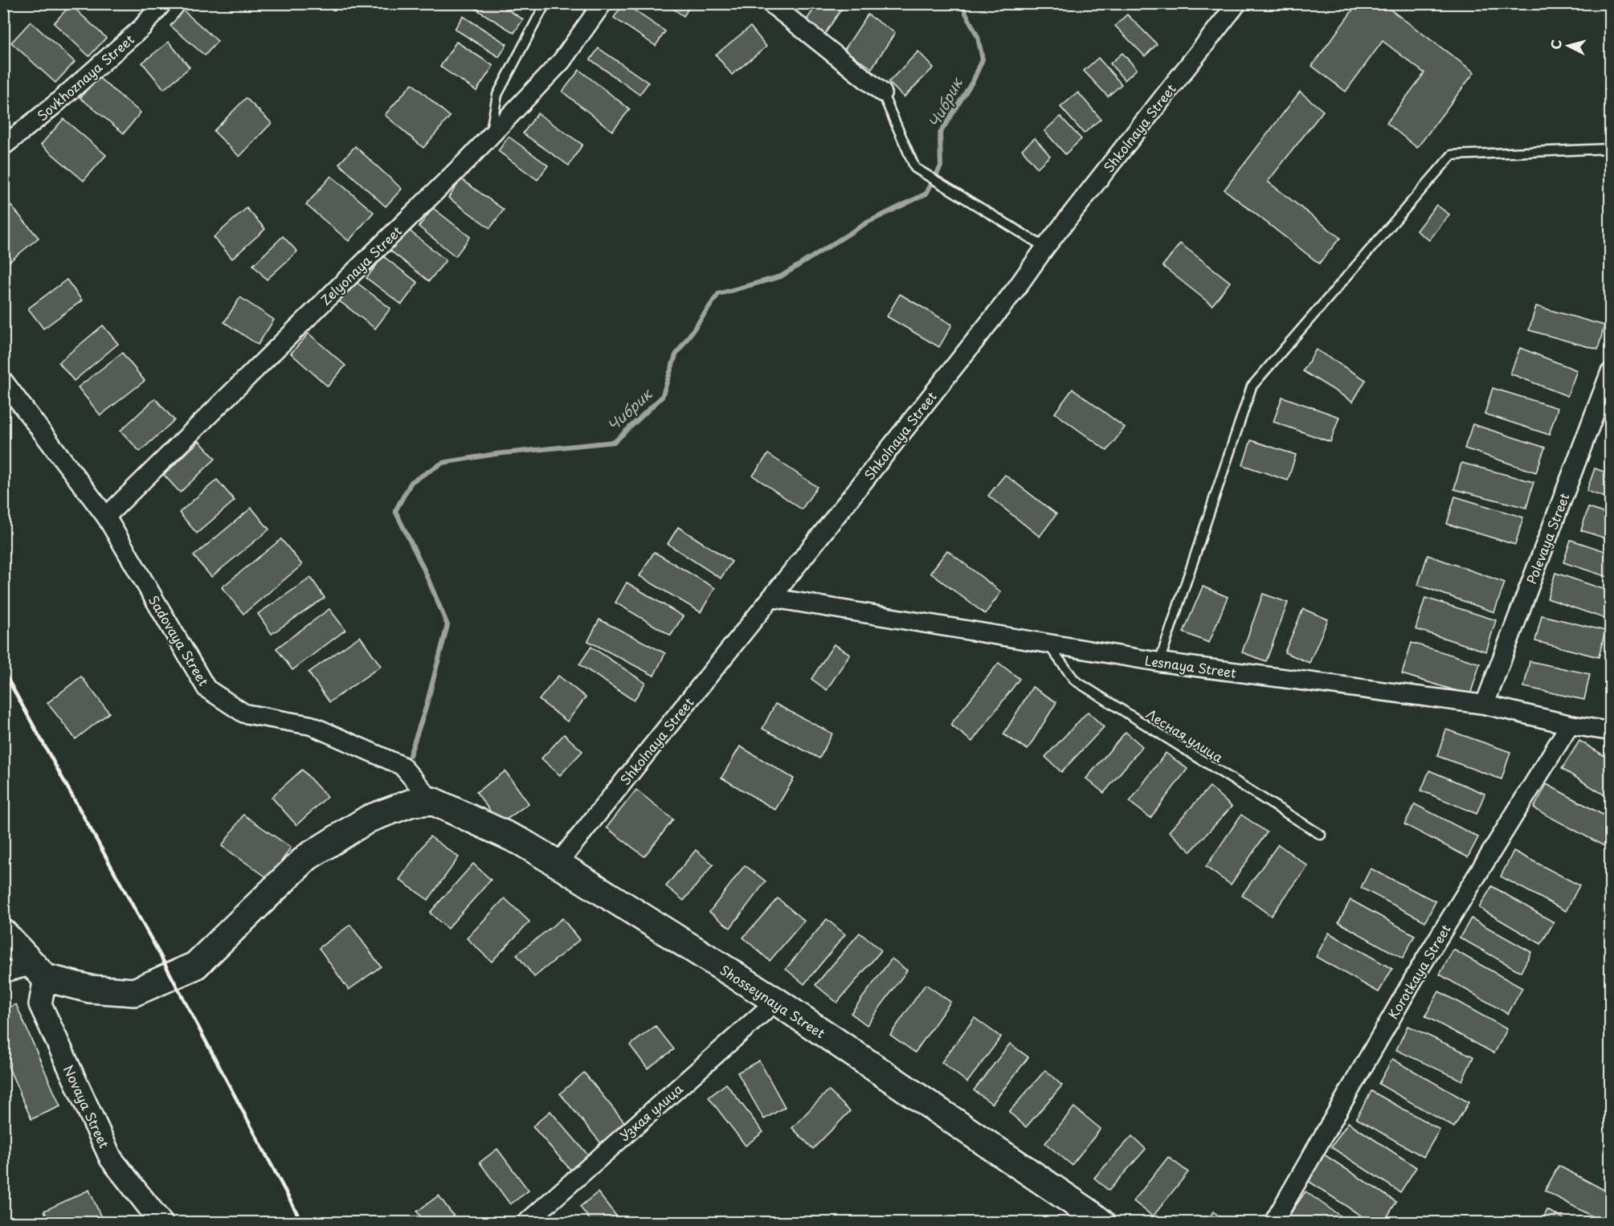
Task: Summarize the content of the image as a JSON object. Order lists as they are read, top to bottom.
{
  "streets": {
    "main road": ["Shosseynaya Street"],
    "street": [
      "Sovkhoznaya Street",
      "Shkolnaya Street",
      "Zelyonaya Street",
      "Polevaya Street",
      "Sadovaya Street",
      "Lesnaya Street",
      "Korotkaya Street",
      "Novaya Street",
      "Узкая улица"
    ],
    "lane": ["Лесная улица"]
  },
  "crossings": [
    ["Shkolnaya Street", "Lesnaya Street"],
    ["Shkolnaya Street", "Shosseynaya Street"],
    ["Zelyonaya Street", "Sadovaya Street"],
    ["Polevaya Street", "Lesnaya Street"],
    ["Sadovaya Street", "Shosseynaya Street"],
    ["Lesnaya Street", "Лесная улица"],
    ["Lesnaya Street", "Korotkaya Street"],
    ["Shosseynaya Street", "Узкая улица"]
  ],
  "water": ["Чибрик"],
  "north": "left"
}
